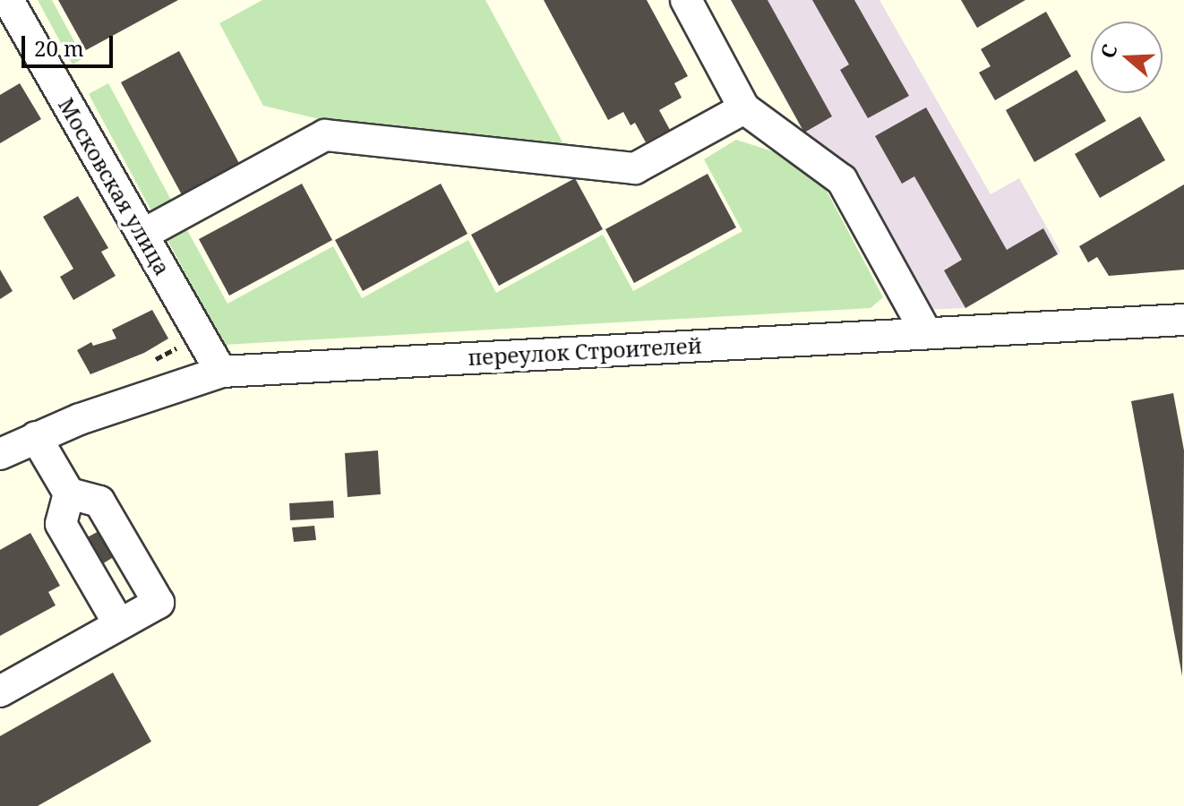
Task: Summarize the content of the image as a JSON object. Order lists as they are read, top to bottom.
{
  "streets": {
    "street": ["Московская улица", "переулок Строителей"]
  },
  "crossings": [
    ["Московская улица", "переулок Строителей"]
  ],
  "scale_bar": "20 m",
  "north": "left"
}
